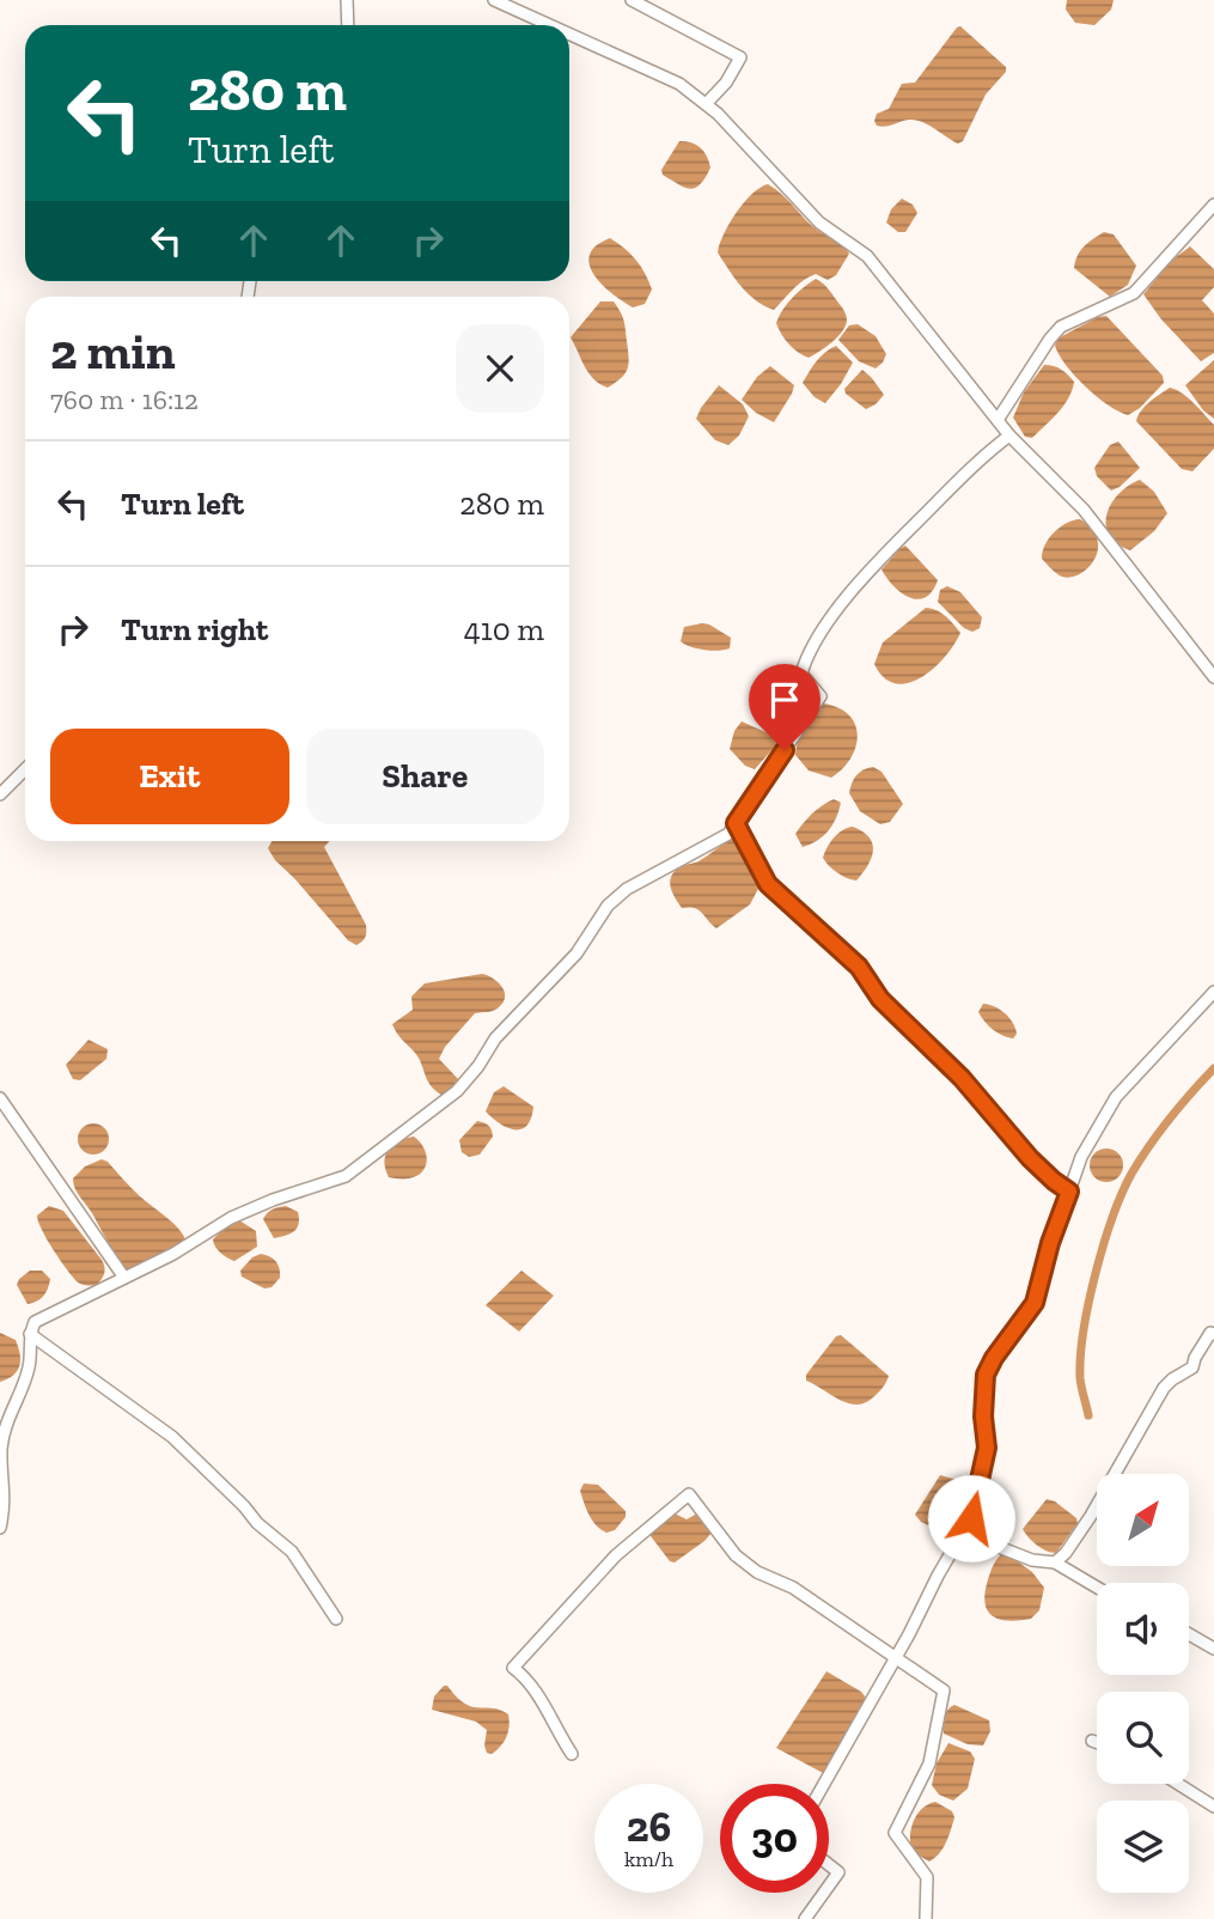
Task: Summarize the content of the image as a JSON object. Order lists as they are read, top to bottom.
{
  "north": "top right",
  "page": {
    "turn": ["280 m", "Turn left"],
    "heading": ["2 min", "760 m · 16:12"],
    "list": [
      {
        "name": "Turn left",
        "value": "280 m"
      },
      {
        "name": "Turn right",
        "value": "410 m"
      }
    ],
    "buttons": ["Exit", "Share"],
    "speed": "26 km/h",
    "limit": "30"
  }
}
